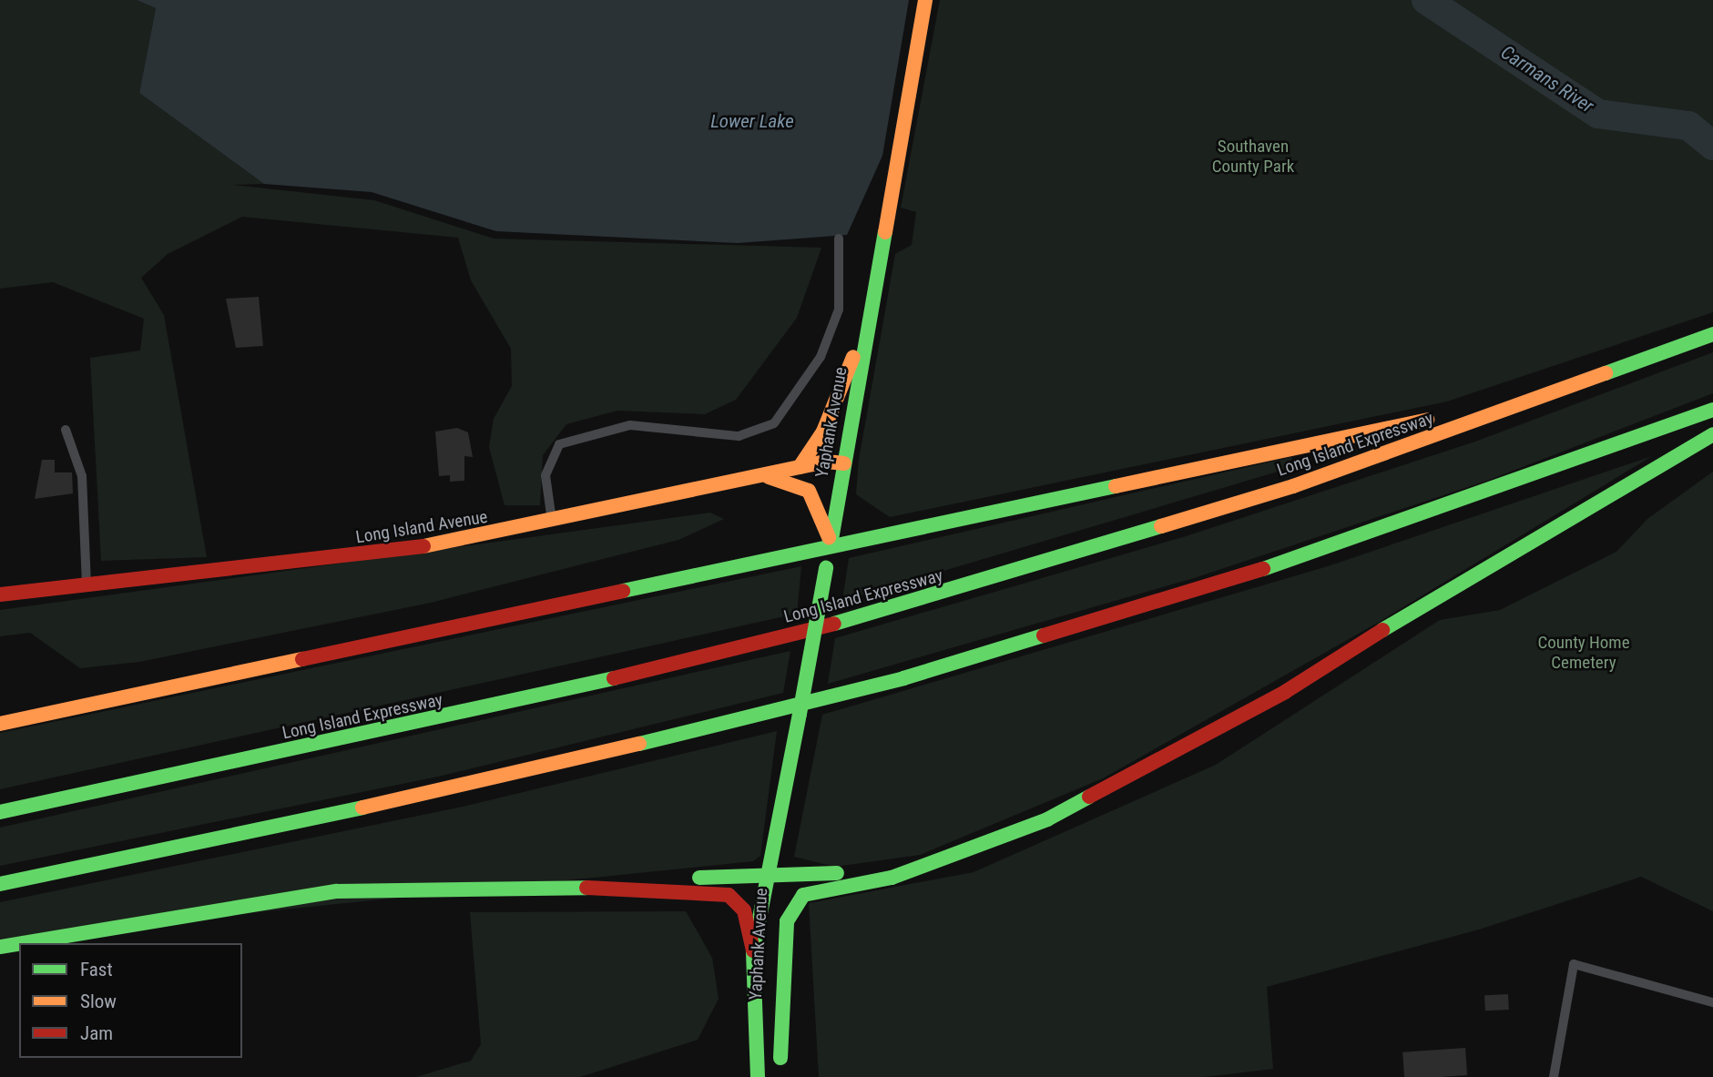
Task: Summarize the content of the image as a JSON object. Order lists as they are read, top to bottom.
{
  "streets": {
    "main road": ["Yaphank Avenue", "Long Island Expressway", "Long Island Avenue"]
  },
  "crossings": [
    ["Yaphank Avenue", "Long Island Avenue"]
  ],
  "water": ["Carmans River", "Lower Lake"],
  "parks": ["Southaven County Park", "County Home Cemetery"],
  "legend": ["Fast", "Slow", "Jam"]
}
